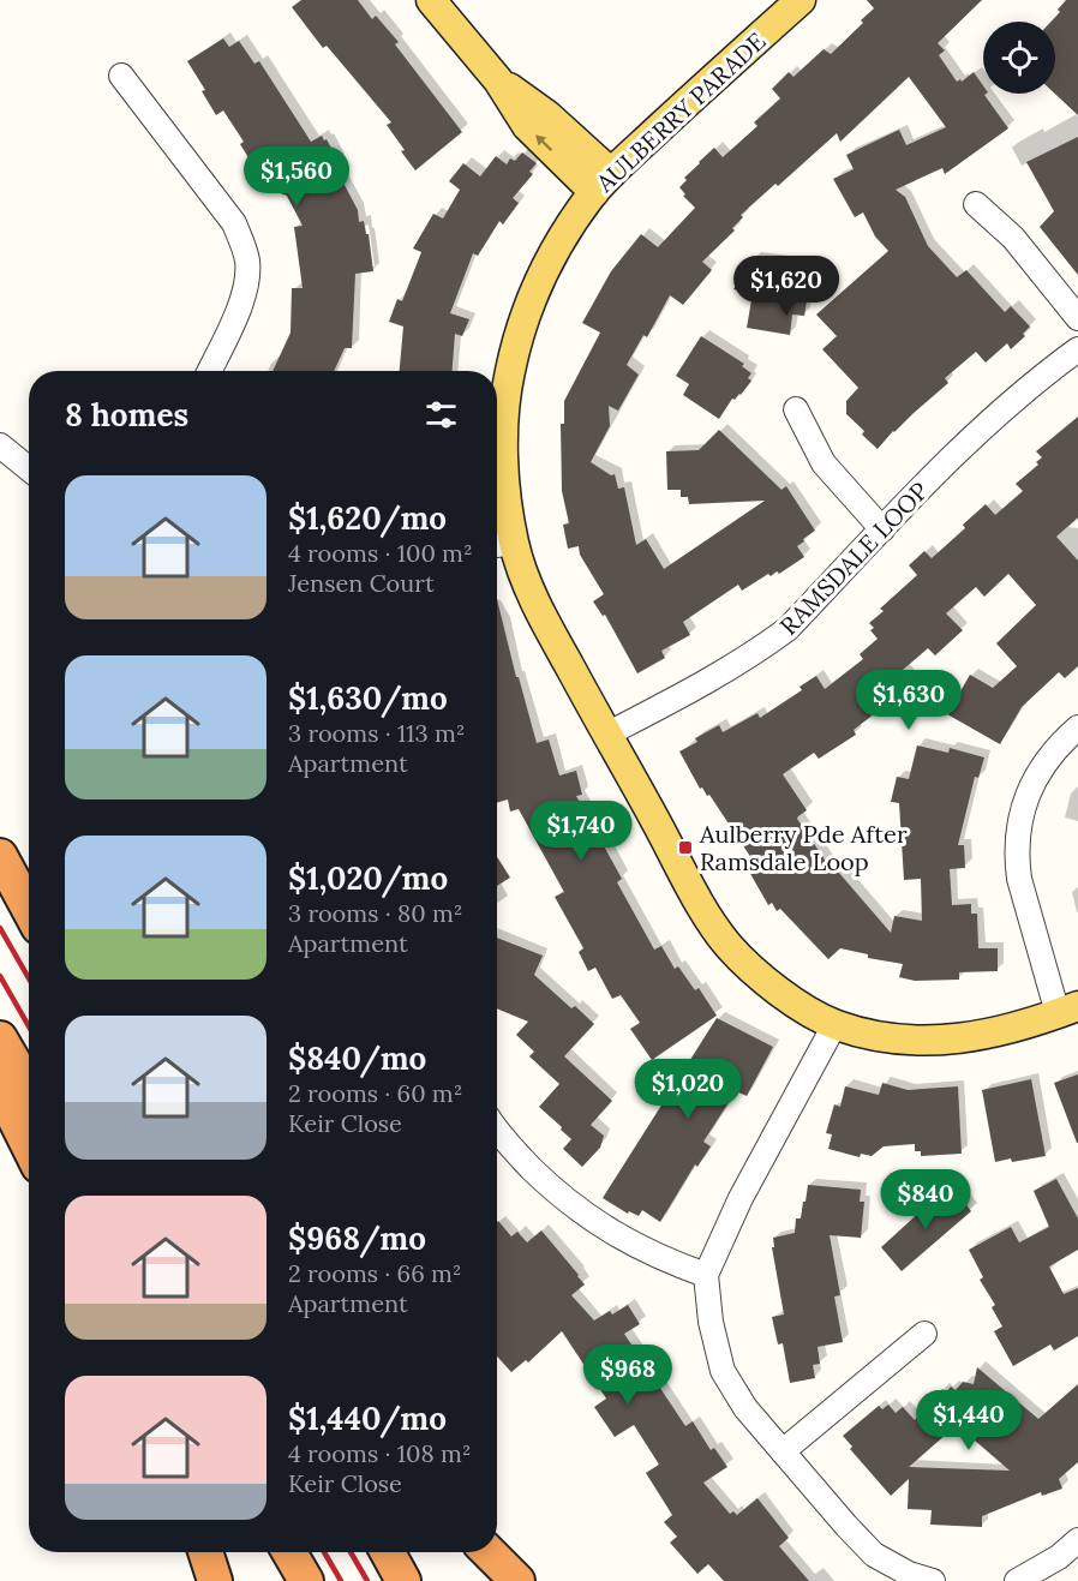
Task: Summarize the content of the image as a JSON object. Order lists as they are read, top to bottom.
{
  "streets": {
    "main road": ["AULBERRY PARADE"],
    "street": ["RAMSDALE LOOP"]
  },
  "crossings": [
    ["AULBERRY PARADE", "RAMSDALE LOOP"]
  ],
  "places": {
    "transit": ["Aulberry Pde After Ramsdale Loop"]
  },
  "page": {
    "price": [
      "$1,560",
      "$1,620",
      "$1,630",
      "$1,740",
      "$1,020",
      "$840",
      "$968",
      "$1,440"
    ],
    "heading": "8 homes",
    "list": [
      {
        "name": "$1,620/mo",
        "note": "4 rooms · 100 m² · Jensen Court"
      },
      {
        "name": "$1,630/mo",
        "note": "3 rooms · 113 m² · Apartment"
      },
      {
        "name": "$1,020/mo",
        "note": "3 rooms · 80 m² · Apartment"
      },
      {
        "name": "$840/mo",
        "note": "2 rooms · 60 m² · Keir Close"
      },
      {
        "name": "$968/mo",
        "note": "2 rooms · 66 m² · Apartment"
      },
      {
        "name": "$1,440/mo",
        "note": "4 rooms · 108 m² · Keir Close"
      }
    ]
  }
}
